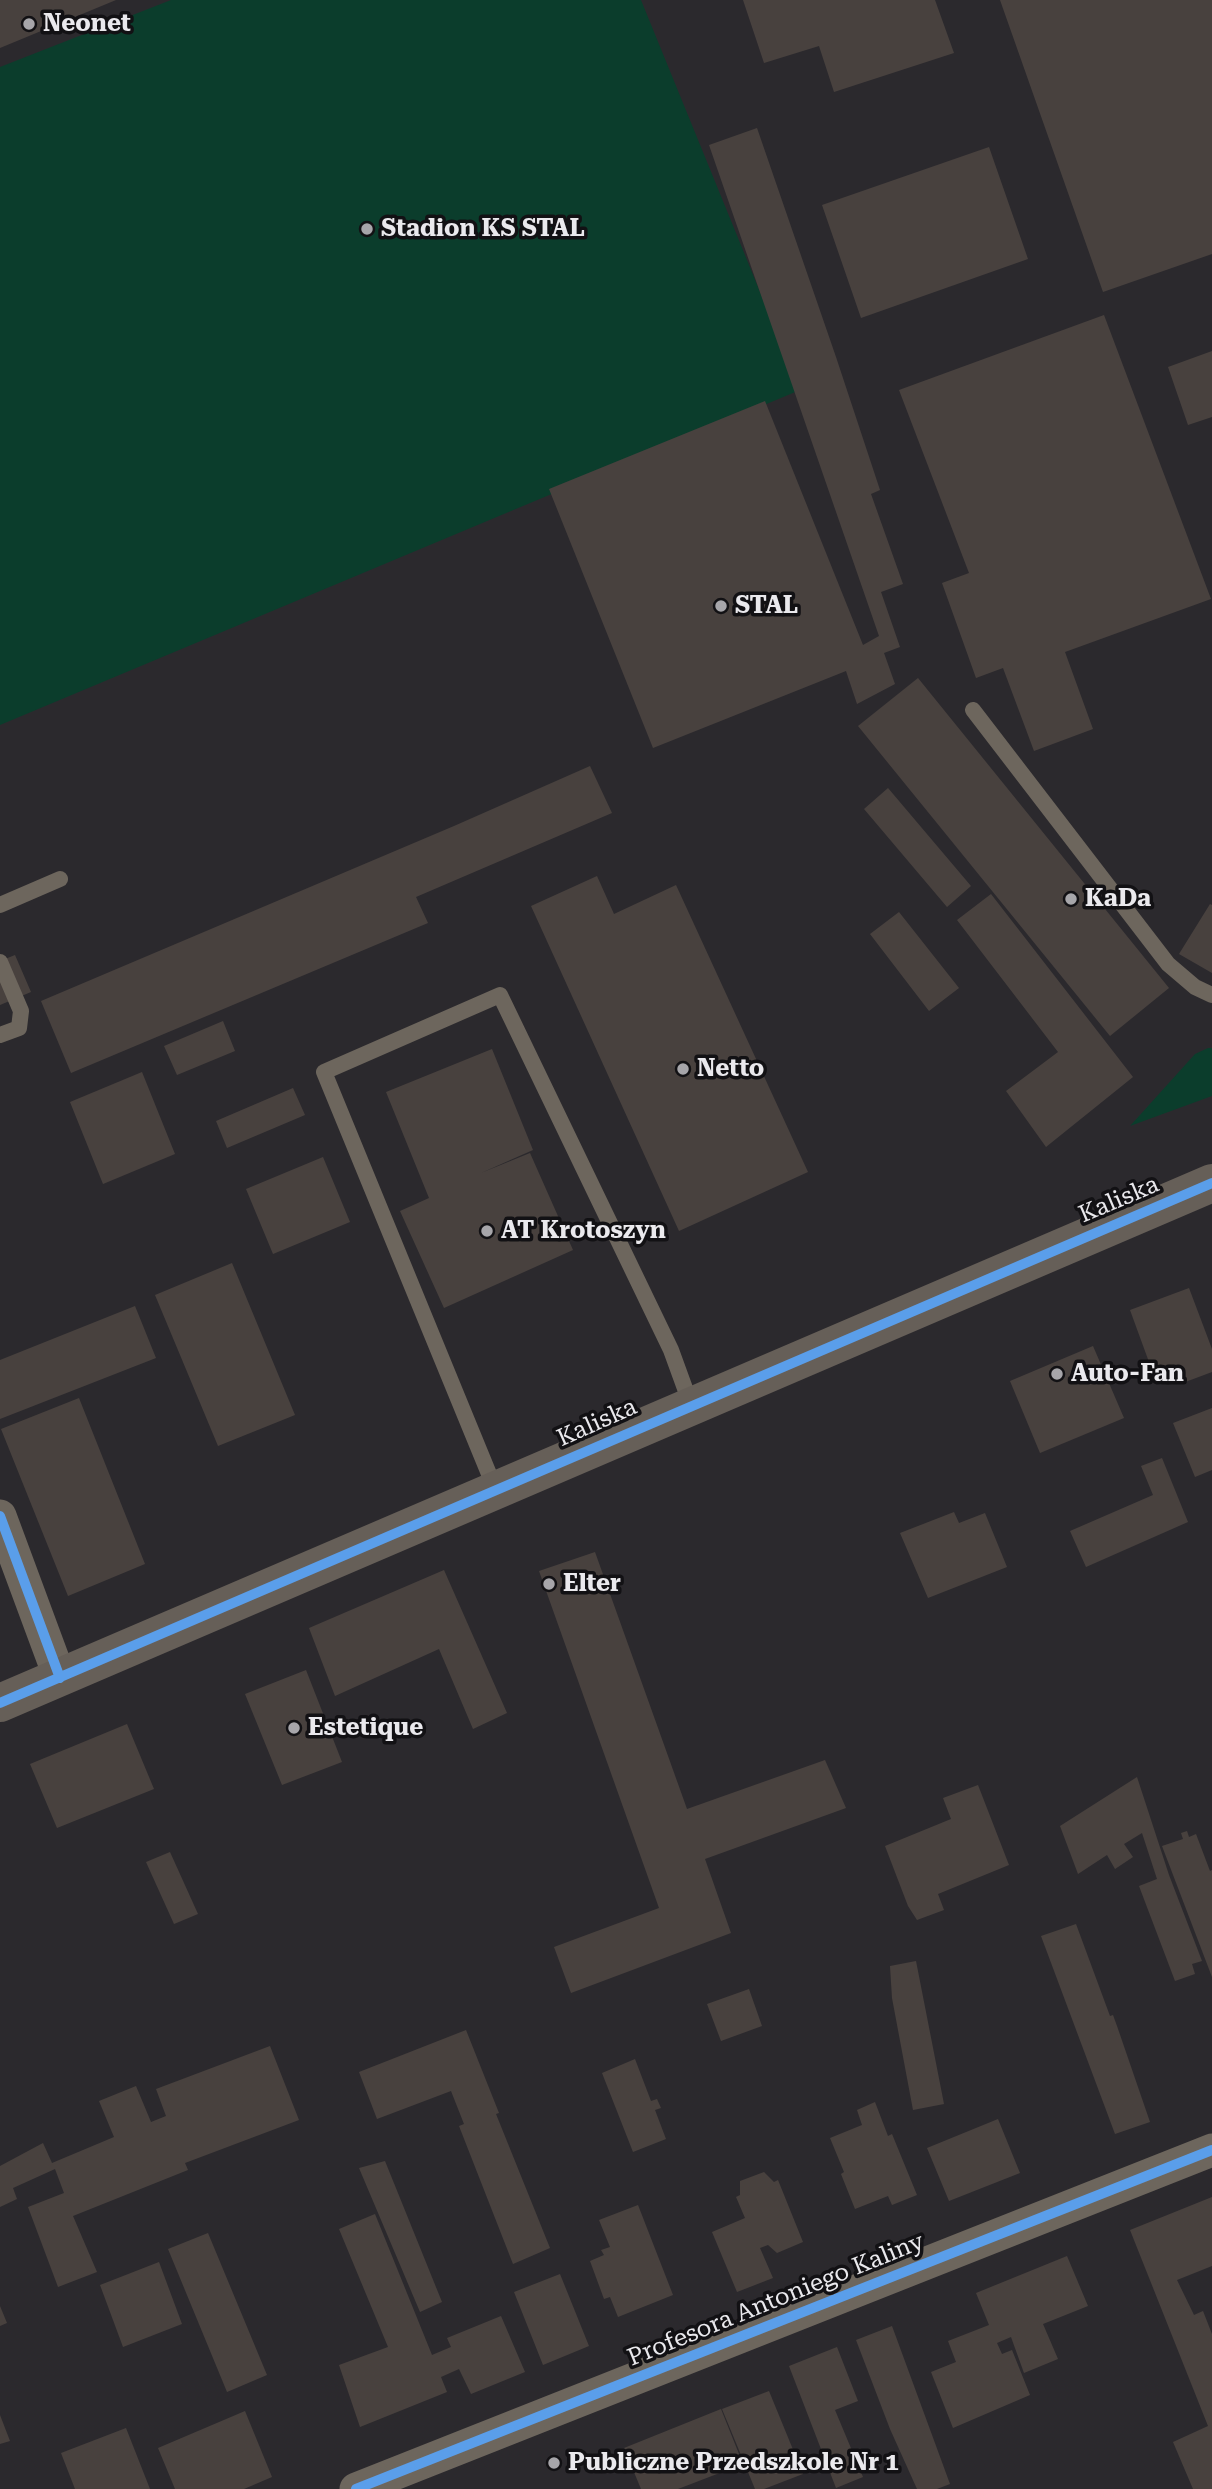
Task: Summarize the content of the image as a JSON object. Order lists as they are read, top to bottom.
{
  "streets": {
    "street": ["Kaliska", "Profesora Antoniego Kaliny"]
  },
  "places": [
    "Neonet",
    "Stadion KS STAL",
    "STAL",
    "KaDa",
    "Netto",
    "AT Krotoszyn",
    "Auto-Fan",
    "Elter",
    "Estetique",
    "Publiczne Przedszkole Nr 1"
  ]
}
